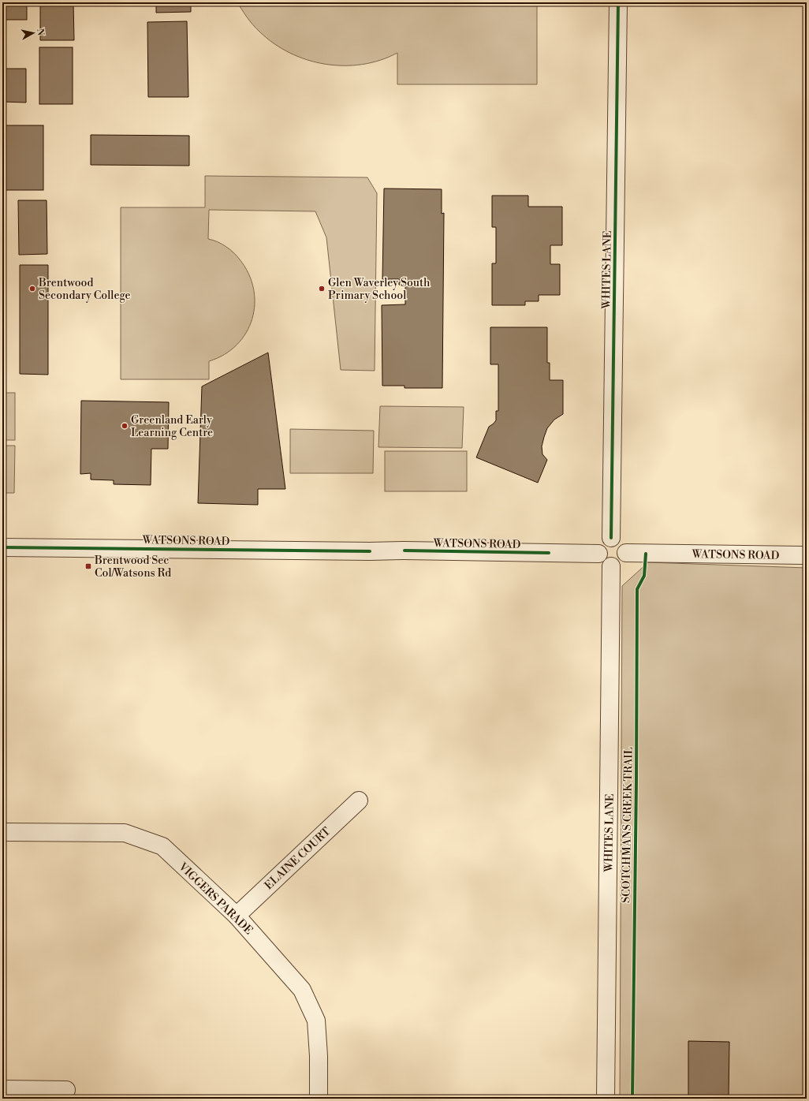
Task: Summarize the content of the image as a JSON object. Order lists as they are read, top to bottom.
{
  "streets": {
    "street": [
      "WHITES LANE",
      "WATSONS ROAD",
      "ELAINE COURT",
      "VIGGERS PARADE"
    ],
    "cycle path": ["SCOTCHMANS CREEK TRAIL"]
  },
  "crossings": [
    ["WHITES LANE", "WATSONS ROAD"],
    ["ELAINE COURT", "VIGGERS PARADE"]
  ],
  "places": {
    "other": ["Brentwood Secondary College", "Glen Waverley South Primary School", "Greenland Early Learning Centre"],
    "transit": ["Brentwood Sec Col/Watsons Rd"]
  },
  "north": "right"
}
